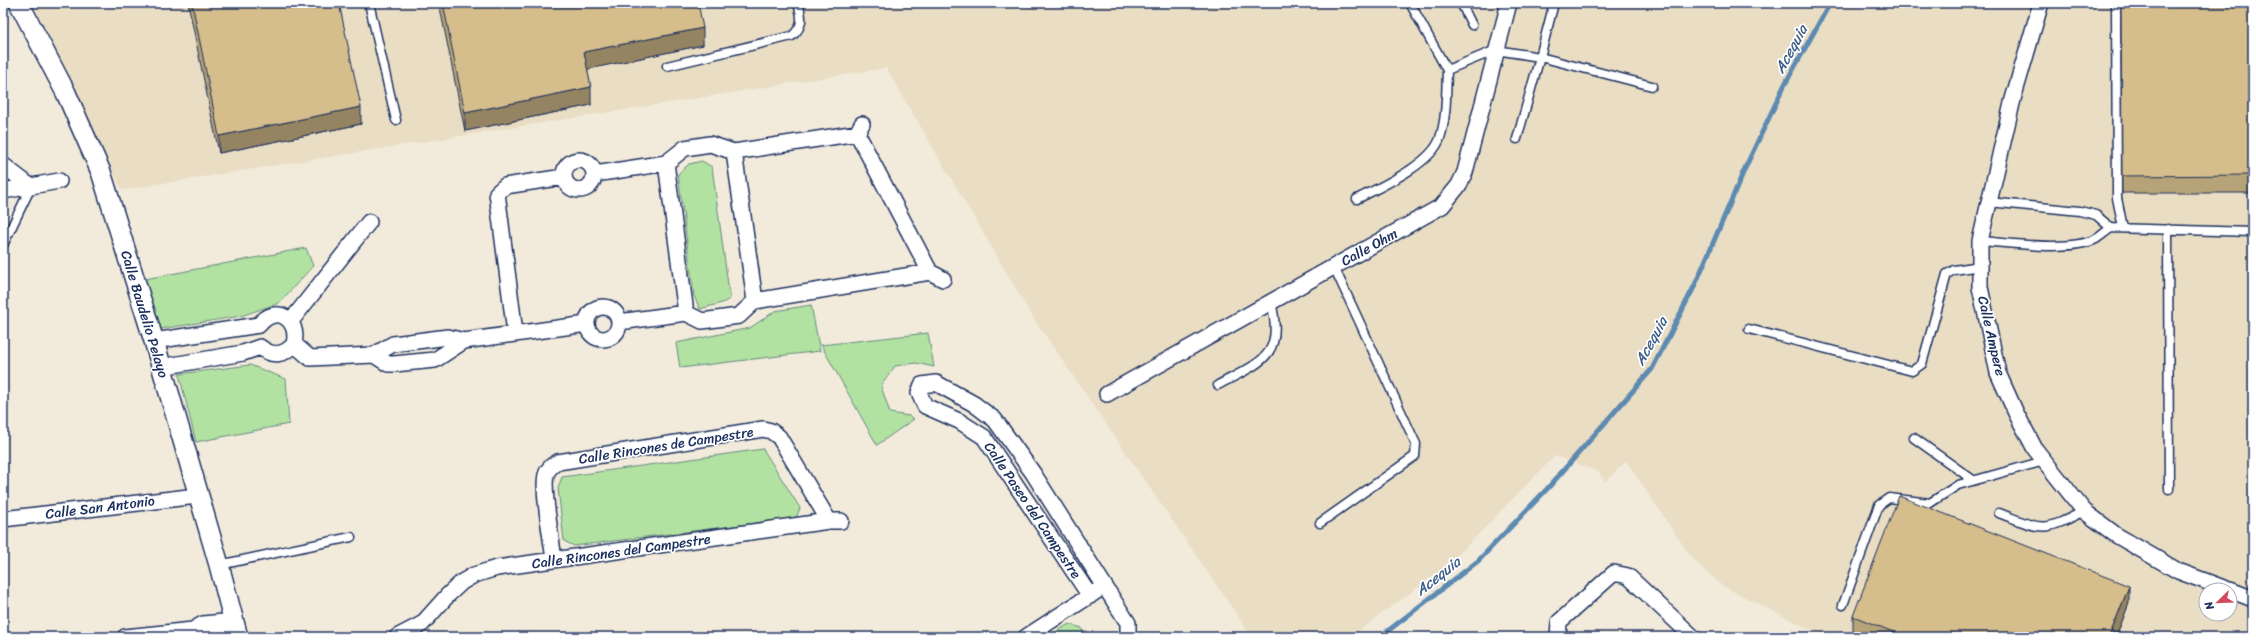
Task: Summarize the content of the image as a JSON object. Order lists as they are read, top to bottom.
{
  "streets": {
    "street": [
      "Calle Ohm",
      "Calle Baudelio Pelayo",
      "Calle Ampere",
      "Calle Rincones de Campestre",
      "Calle San Antonio",
      "Calle Paseo del Campestre",
      "Calle Rincones del Campestre"
    ]
  },
  "crossings": [
    ["Calle Baudelio Pelayo", "Calle San Antonio"],
    ["Calle Rincones de Campestre", "Calle Rincones del Campestre"]
  ],
  "water": ["Acequia"],
  "north": "bottom left"
}
